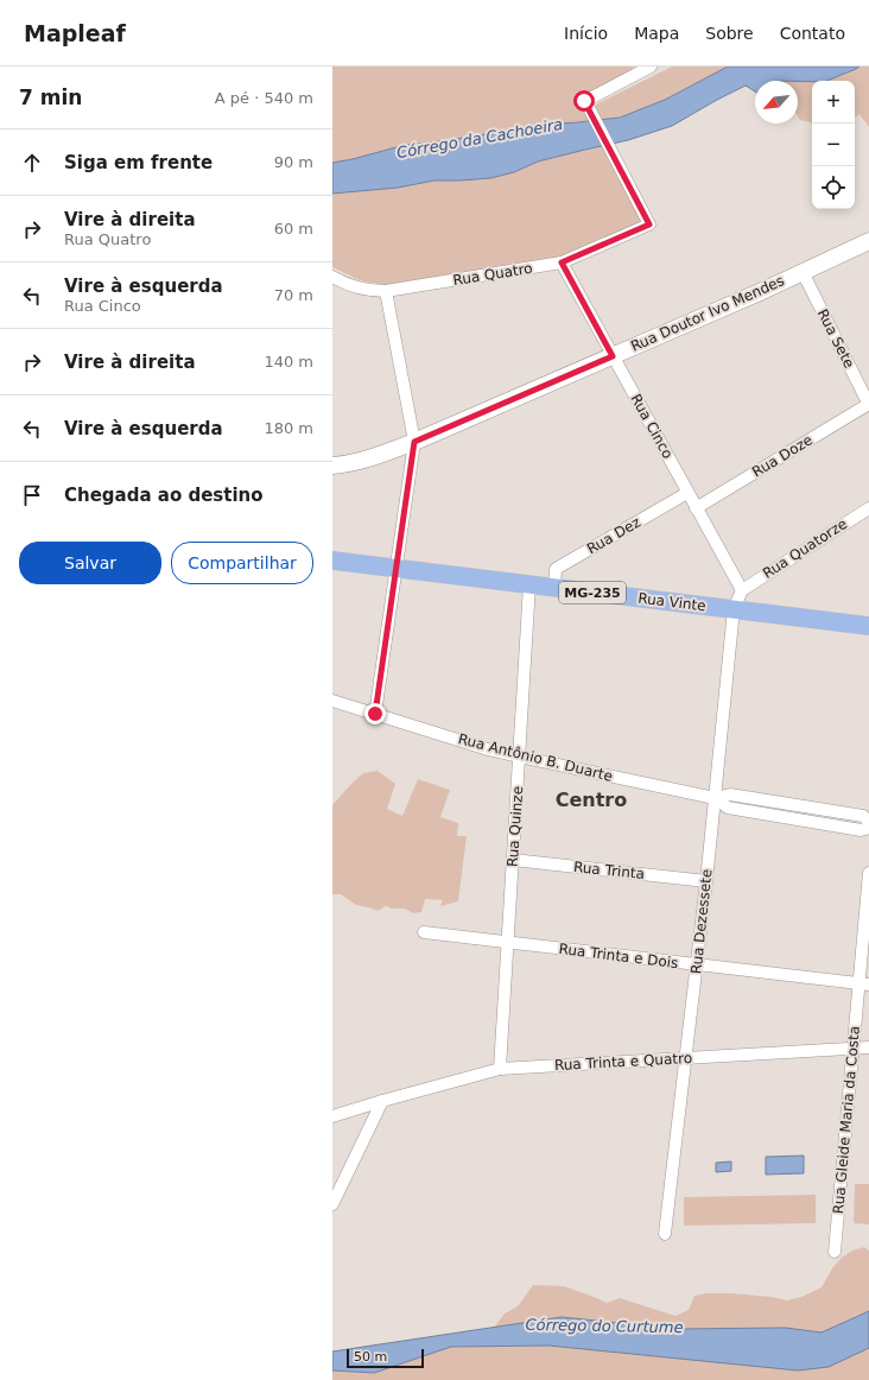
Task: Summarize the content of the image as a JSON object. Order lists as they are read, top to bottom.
{
  "streets": {
    "main road": ["MG-235", "Rua Vinte"],
    "street": [
      "Rua Quatro",
      "Rua Doutor Ivo Mendes",
      "Rua Sete",
      "Rua Cinco",
      "Rua Doze",
      "Rua Dez",
      "Rua Quatorze",
      "Rua Antônio B. Duarte",
      "Rua Quinze",
      "Rua Trinta",
      "Rua Dezessete",
      "Rua Trinta e Dois",
      "Rua Trinta e Quatro",
      "Rua Gleide Maria da Costa"
    ]
  },
  "crossings": [
    ["Rua Quatro", "Rua Cinco"],
    ["Rua Doutor Ivo Mendes", "Rua Sete"],
    ["Rua Doutor Ivo Mendes", "Rua Cinco"],
    ["Rua Sete", "Rua Doze"],
    ["Rua Cinco", "Rua Doze"],
    ["Rua Cinco", "Rua Dez"],
    ["Rua Cinco", "Rua Quatorze"],
    ["Rua Cinco", "Rua Dezessete"],
    ["Rua Dez", "Rua Vinte"],
    ["Rua Quatorze", "Rua Dezessete"],
    ["MG-235", "Rua Vinte"],
    ["Rua Vinte", "Rua Quinze"],
    ["Rua Vinte", "Rua Dezessete"],
    ["Rua Antônio B. Duarte", "Rua Quinze"],
    ["Rua Antônio B. Duarte", "Rua Dezessete"],
    ["Rua Quinze", "Rua Trinta"],
    ["Rua Quinze", "Rua Trinta e Dois"],
    ["Rua Quinze", "Rua Trinta e Quatro"],
    ["Rua Trinta", "Rua Dezessete"],
    ["Rua Dezessete", "Rua Trinta e Dois"],
    ["Rua Dezessete", "Rua Trinta e Quatro"],
    ["Rua Trinta e Dois", "Rua Gleide Maria da Costa"],
    ["Rua Trinta e Quatro", "Rua Gleide Maria da Costa"]
  ],
  "districts": ["Centro"],
  "water": ["Córrego da Cachoeira", "Córrego do Curtume"],
  "scale_bar": "50 m",
  "north": "bottom left",
  "page": {
    "header": "Mapleaf",
    "nav": [
      "Início",
      "Mapa",
      "Sobre",
      "Contato"
    ],
    "heading": ["7 min", "A pé · 540 m"],
    "map_buttons": ["+", "−"],
    "list": [
      ["Siga em frente", "90 m"],
      ["Vire à direita", "Rua Quatro", "60 m"],
      ["Vire à esquerda", "Rua Cinco", "70 m"],
      ["Vire à direita", "140 m"],
      ["Vire à esquerda", "180 m"],
      "Chegada ao destino"
    ],
    "buttons": ["Salvar", "Compartilhar"],
    "scale": "50 m"
  }
}
